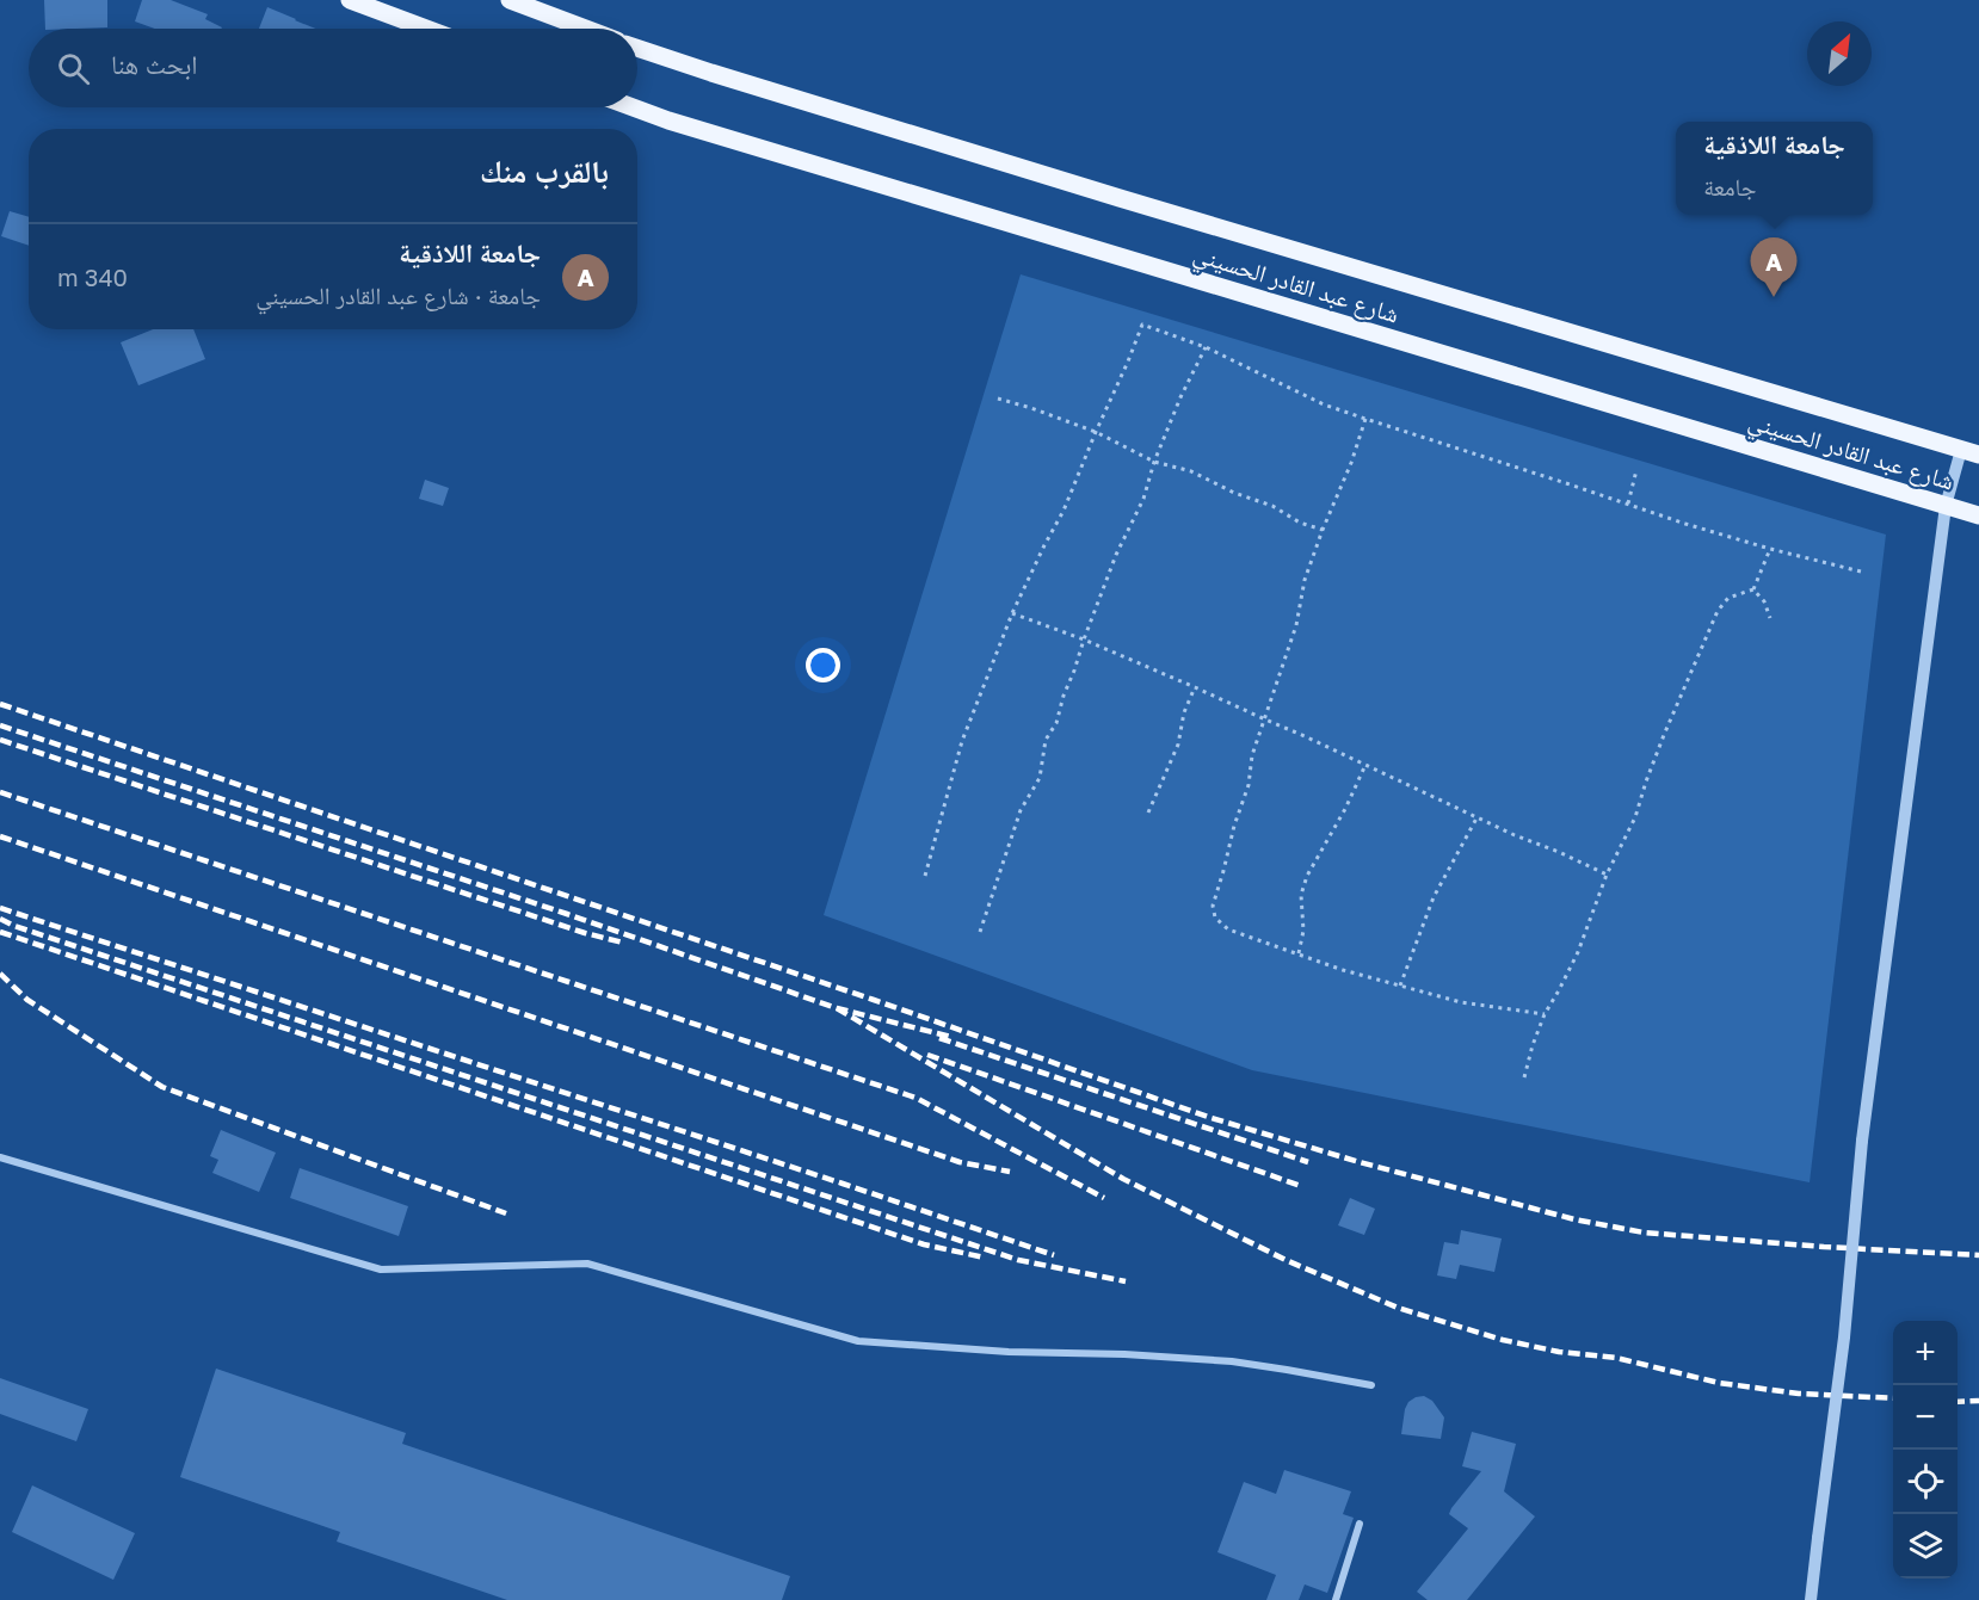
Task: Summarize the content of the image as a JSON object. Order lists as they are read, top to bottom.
{
  "streets": {
    "main road": ["شارع عبد القادر الحسيني"]
  },
  "north": "top right",
  "page": {
    "search": "ابحث هنا",
    "popup": ["جامعة اللاذقية", "جامعة"],
    "heading": "بالقرب منك",
    "list": [
      {
        "mark": "A",
        "name": "جامعة اللاذقية",
        "note": "جامعة · شارع عبد القادر الحسيني",
        "value": "340 m"
      }
    ],
    "pins": "A",
    "map_buttons": ["+", "−"]
  }
}
